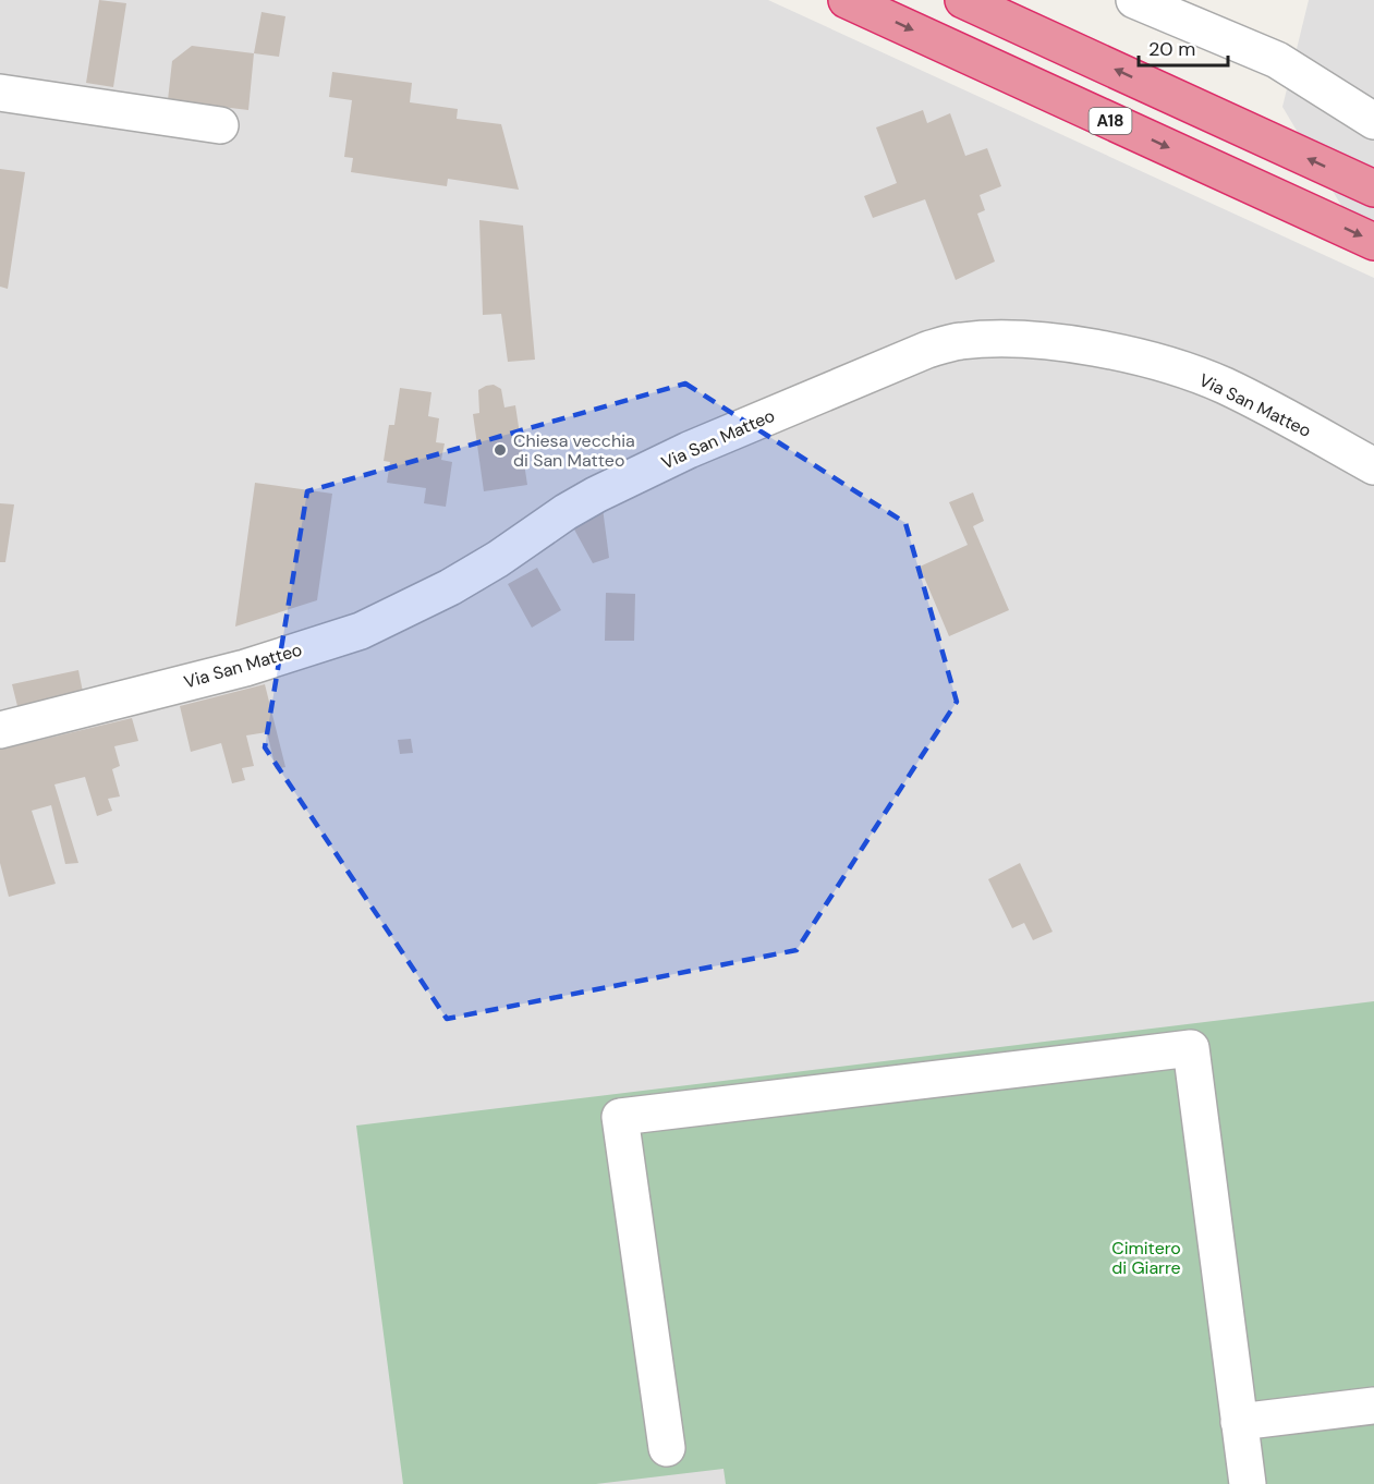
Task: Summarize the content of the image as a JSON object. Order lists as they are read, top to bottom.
{
  "streets": {
    "highway": ["A18"],
    "street": ["Via San Matteo"]
  },
  "parks": ["Cimitero di Giarre"],
  "places": ["Chiesa vecchia di San Matteo"],
  "scale_bar": "20 m"
}
